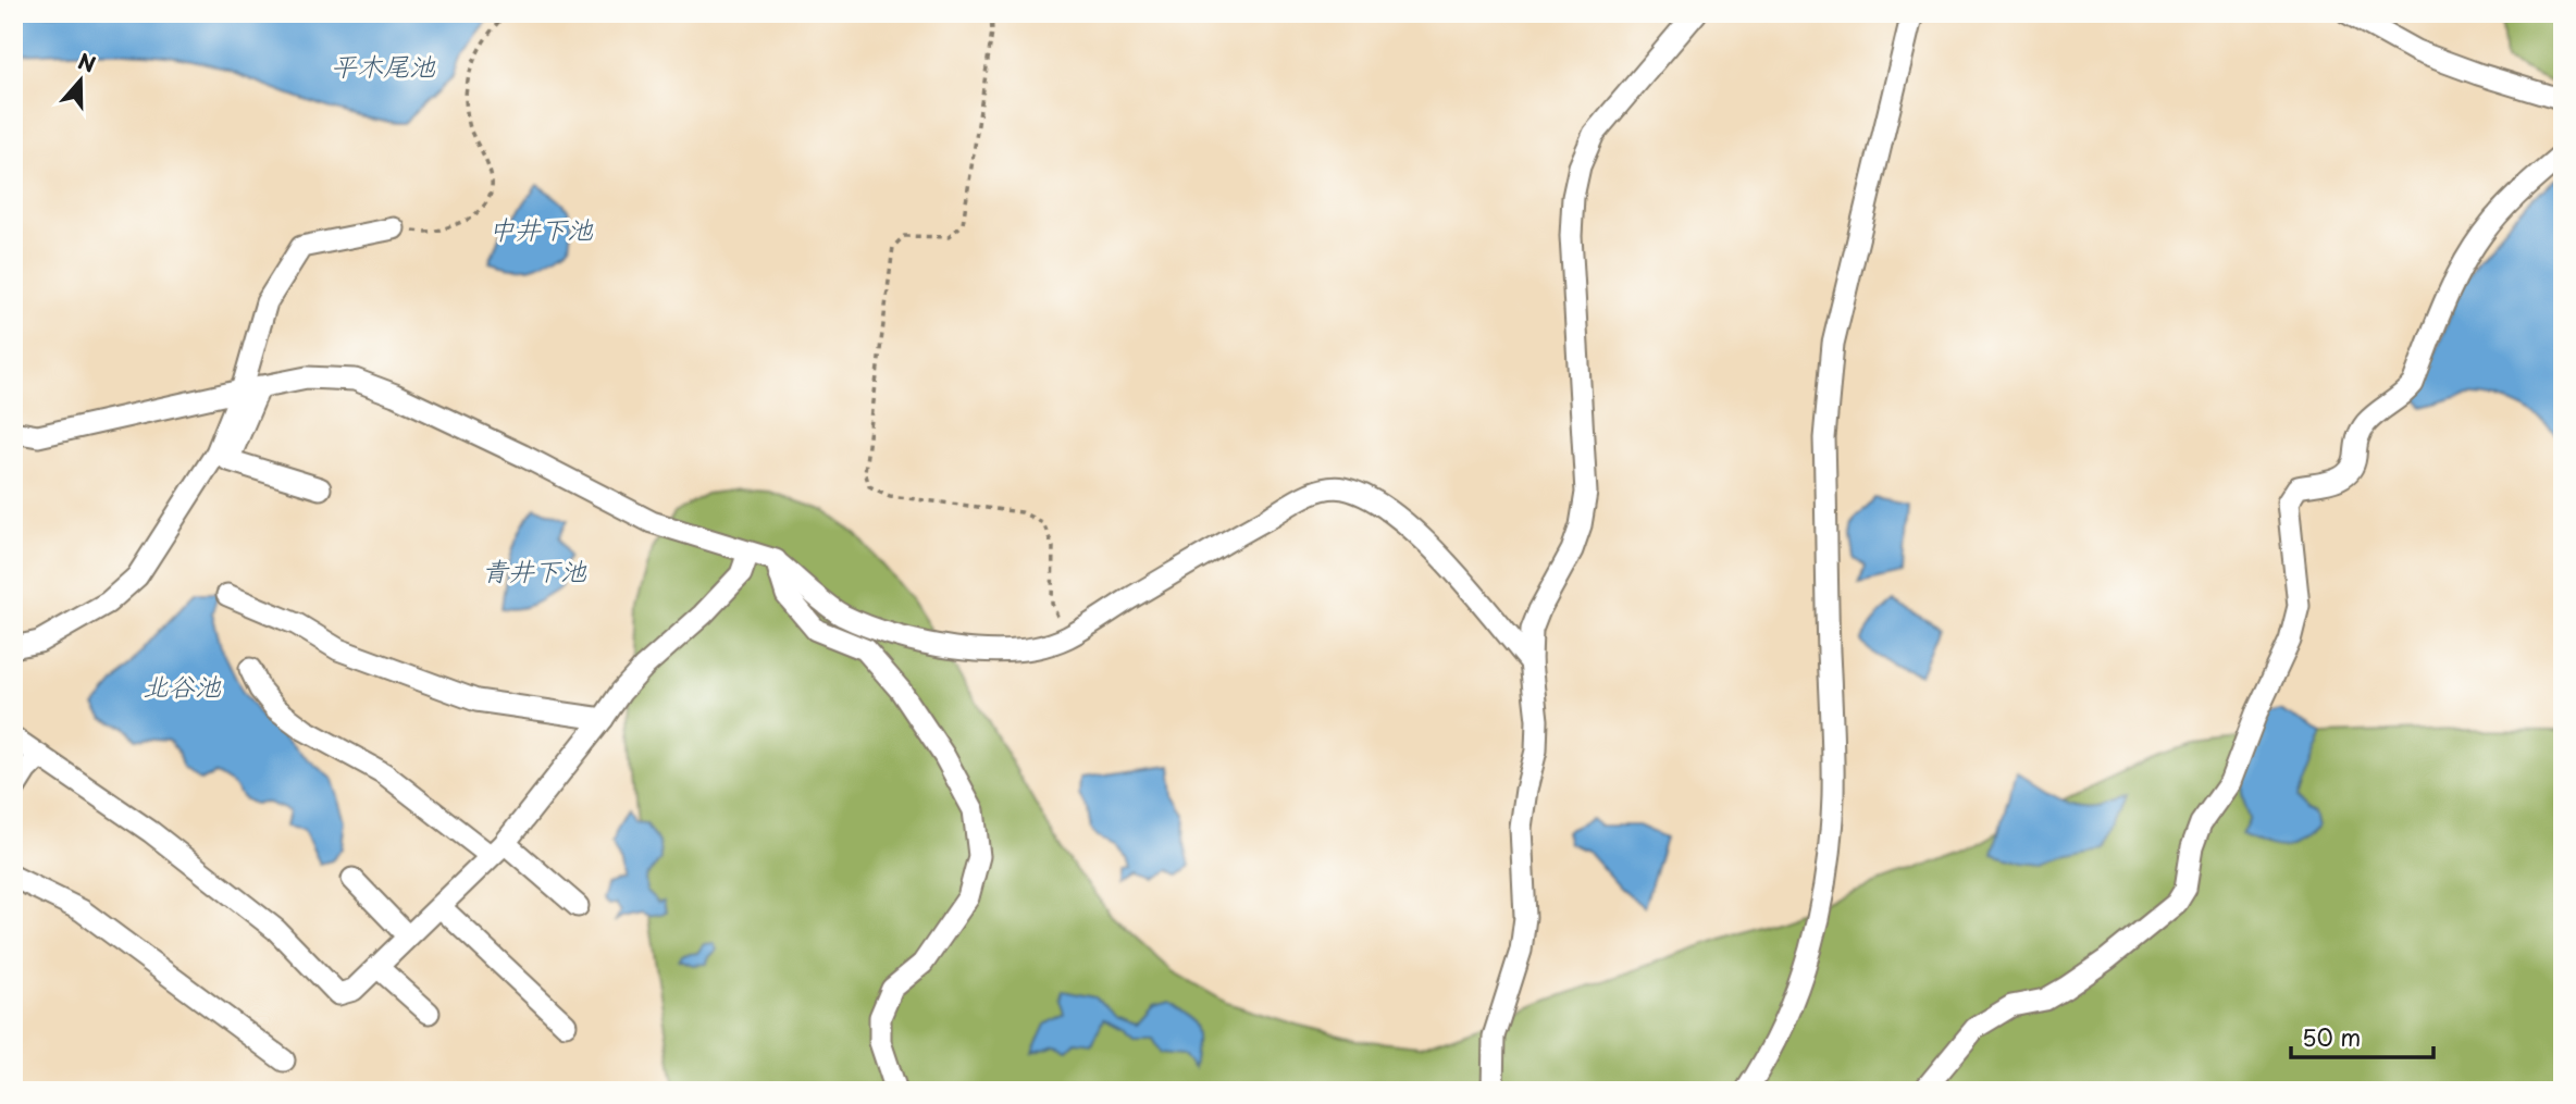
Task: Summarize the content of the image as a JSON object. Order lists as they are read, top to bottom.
{
  "water": [
    "平木尾池",
    "中井下池",
    "青井下池",
    "北谷池"
  ],
  "scale_bar": "50 m",
  "north": "top"
}
